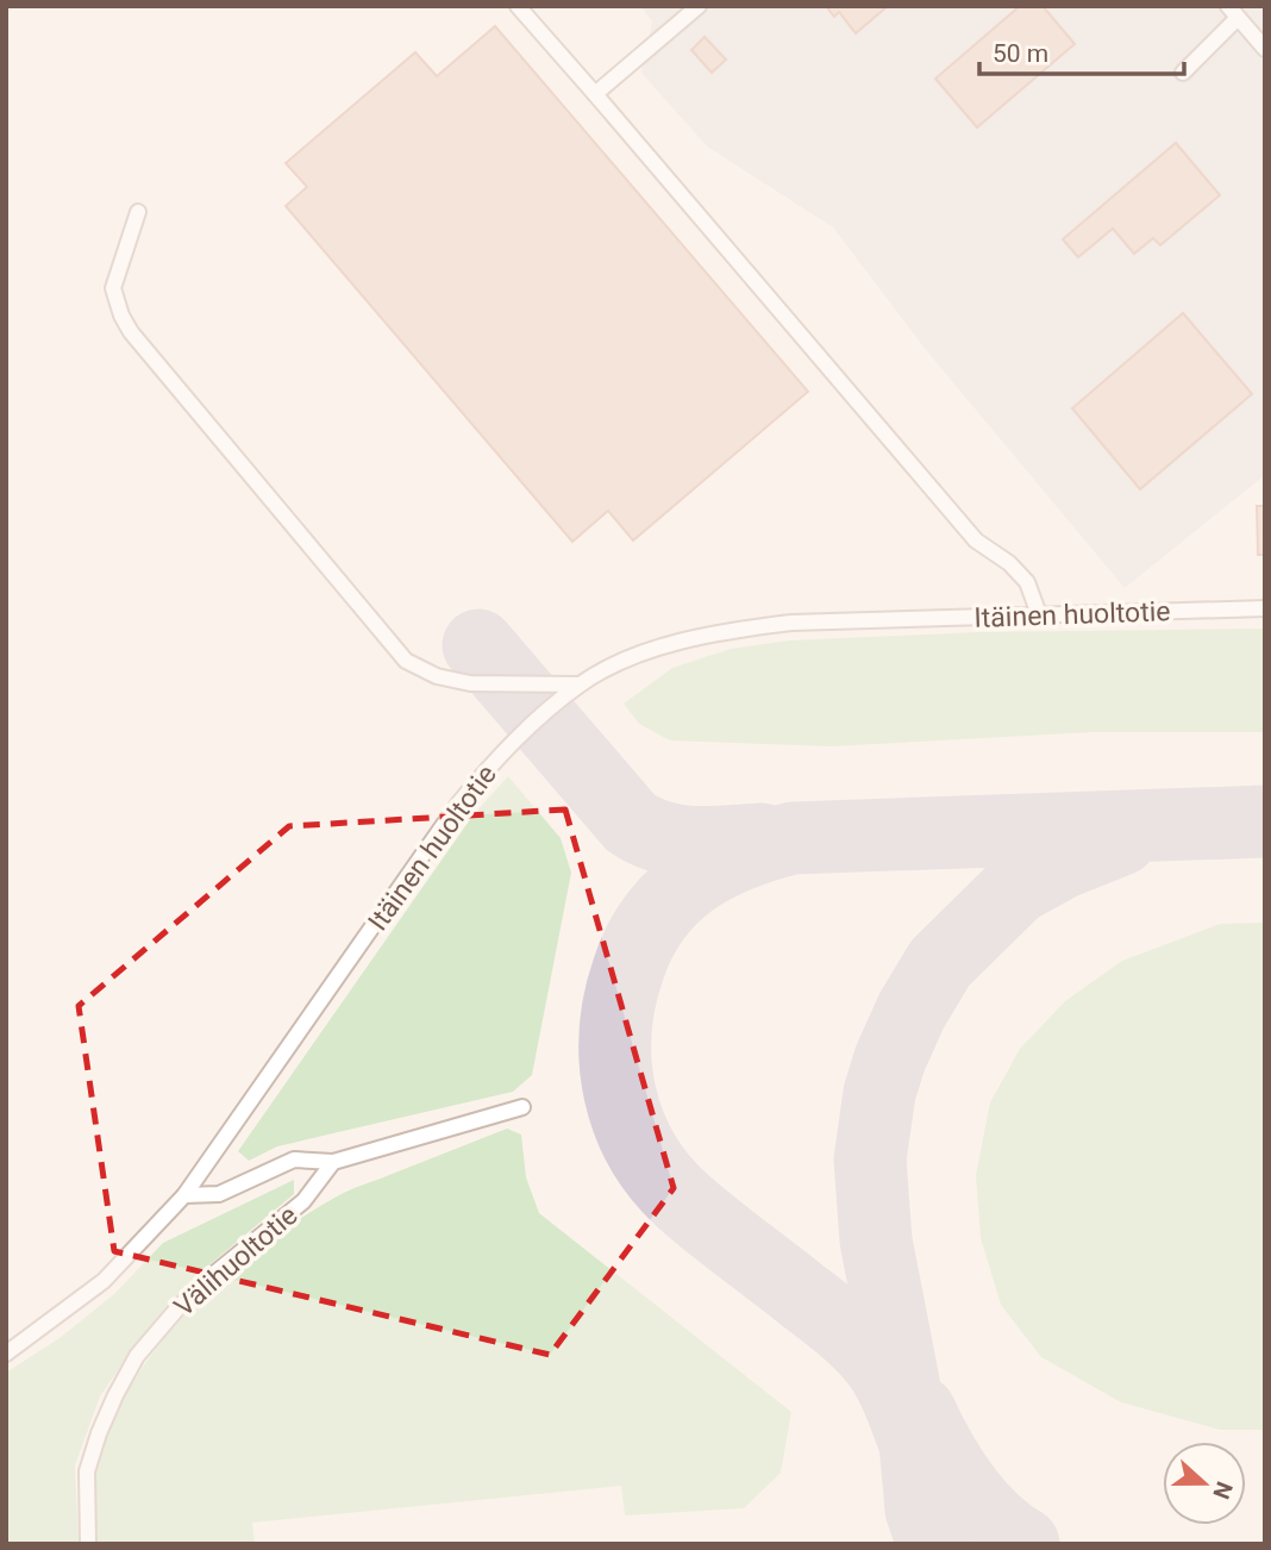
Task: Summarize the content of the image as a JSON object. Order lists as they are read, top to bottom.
{
  "streets": {
    "lane": ["Itäinen huoltotie", "Välihuoltotie"]
  },
  "scale_bar": "50 m",
  "north": "right"
}
